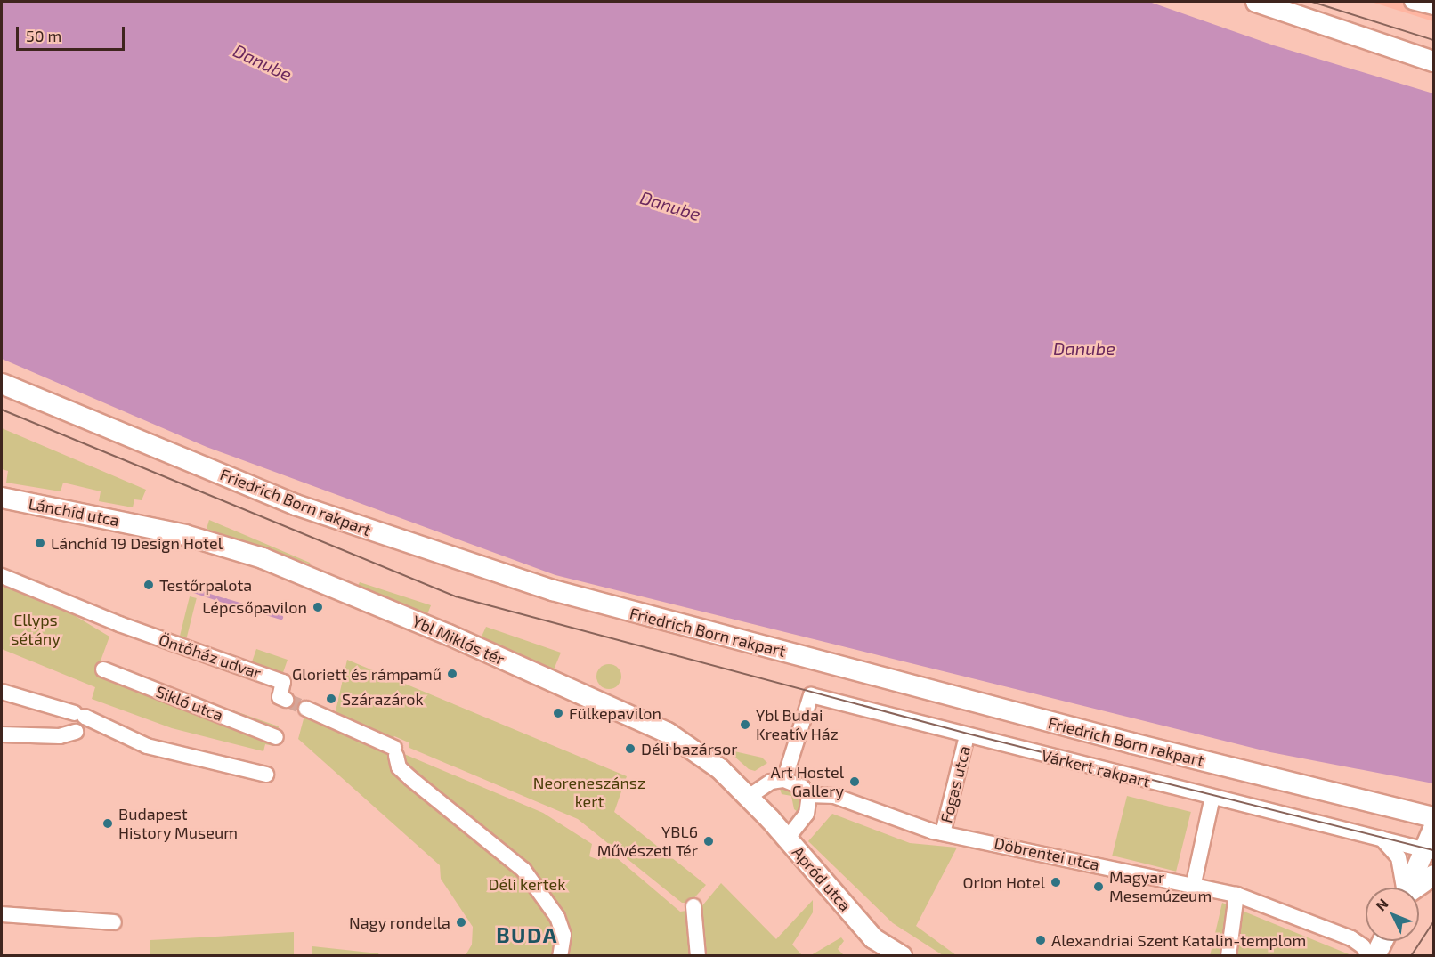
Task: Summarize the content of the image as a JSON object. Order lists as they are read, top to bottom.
{
  "streets": {
    "main road": [
      "Friedrich Born rakpart",
      "Lánchíd utca",
      "Ybl Miklós tér",
      "Apród utca"
    ],
    "street": [
      "Öntőház udvar",
      "Sikló utca",
      "Várkert rakpart",
      "Fogas utca",
      "Döbrentei utca"
    ]
  },
  "crossings": [
    ["Lánchíd utca", "Ybl Miklós tér"],
    ["Ybl Miklós tér", "Apród utca"],
    ["Várkert rakpart", "Fogas utca"],
    ["Fogas utca", "Döbrentei utca"]
  ],
  "districts": ["BUDA"],
  "water": ["Danube"],
  "parks": ["Ellyps sétány", "Neoreneszánsz kert", "Déli kertek"],
  "places": [
    "Lánchíd 19 Design Hotel",
    "Testőrpalota",
    "Lépcsőpavilon",
    "Gloriett és rámpamű",
    "Szárazárok",
    "Fülkepavilon",
    "Ybl Budai Kreatív Ház",
    "Déli bazársor",
    "Art Hostel Gallery",
    "Budapest History Museum",
    "YBL6 Művészeti Tér",
    "Orion Hotel",
    "Magyar Mesemúzeum",
    "Nagy rondella",
    "Alexandriai Szent Katalin-templom"
  ],
  "scale_bar": "50 m",
  "north": "top left"
}
